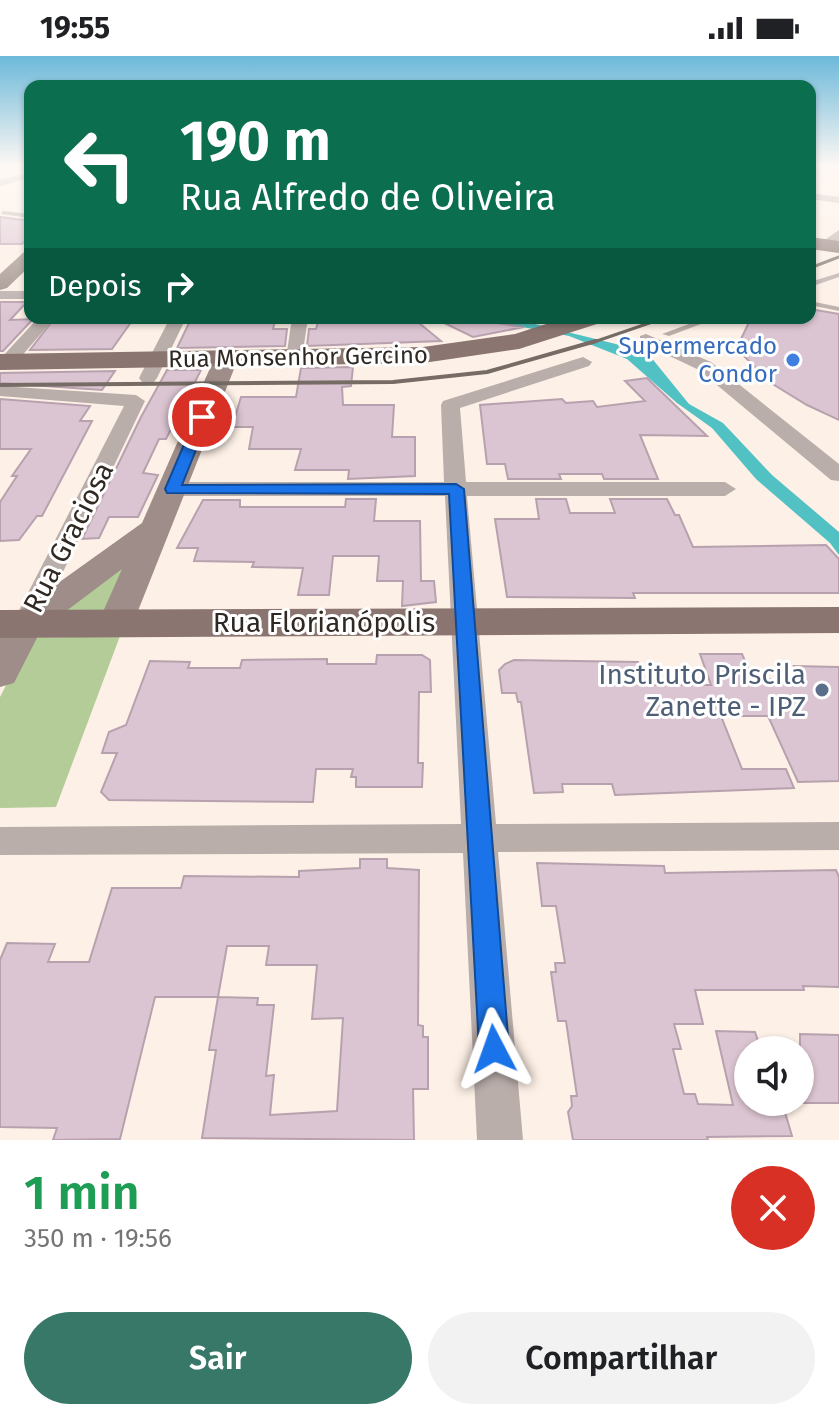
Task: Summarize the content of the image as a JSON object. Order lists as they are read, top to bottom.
{
  "streets": {
    "main road": ["Rua Monsenhor Gercino", "Rua Florianópolis"],
    "street": ["Rua Graciosa"]
  },
  "crossings": [
    ["Rua Graciosa", "Rua Florianópolis"]
  ],
  "places": ["Supermercado Condor", "Instituto Priscila Zanette - IPZ"],
  "page": {
    "status": "19:55",
    "turn": ["190 m", "Rua Alfredo de Oliveira"],
    "then": "Depois",
    "heading": ["1 min", "350 m · 19:56"],
    "buttons": ["Sair", "Compartilhar"]
  }
}
